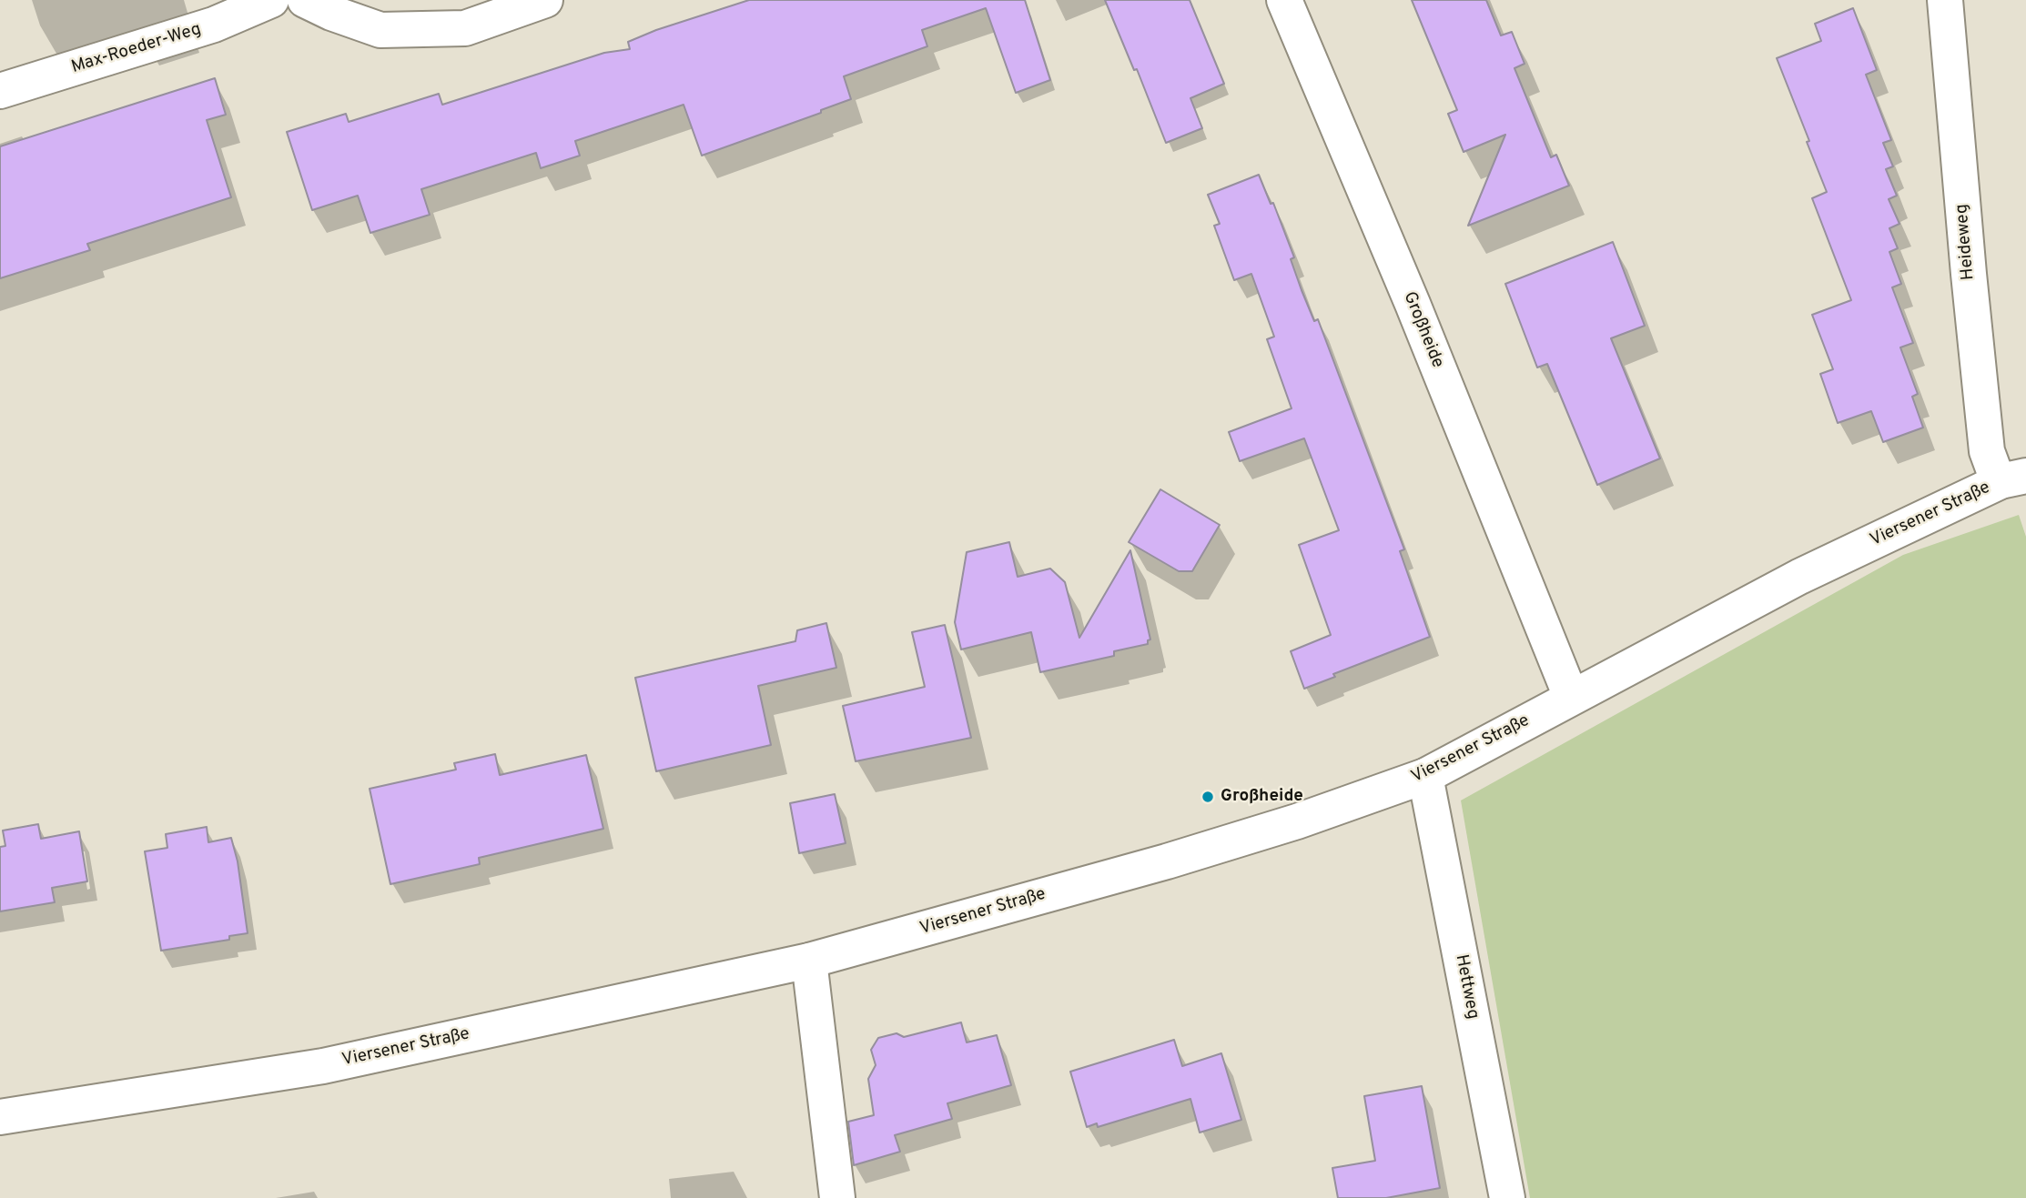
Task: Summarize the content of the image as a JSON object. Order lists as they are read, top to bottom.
{
  "streets": {
    "street": [
      "Max-Roeder-Weg",
      "Heideweg",
      "Großheide",
      "Viersener Straße",
      "Hettweg"
    ]
  },
  "crossings": [
    ["Heideweg", "Viersener Straße"],
    ["Großheide", "Viersener Straße"],
    ["Viersener Straße", "Hettweg"]
  ],
  "places": ["Großheide"]
}
